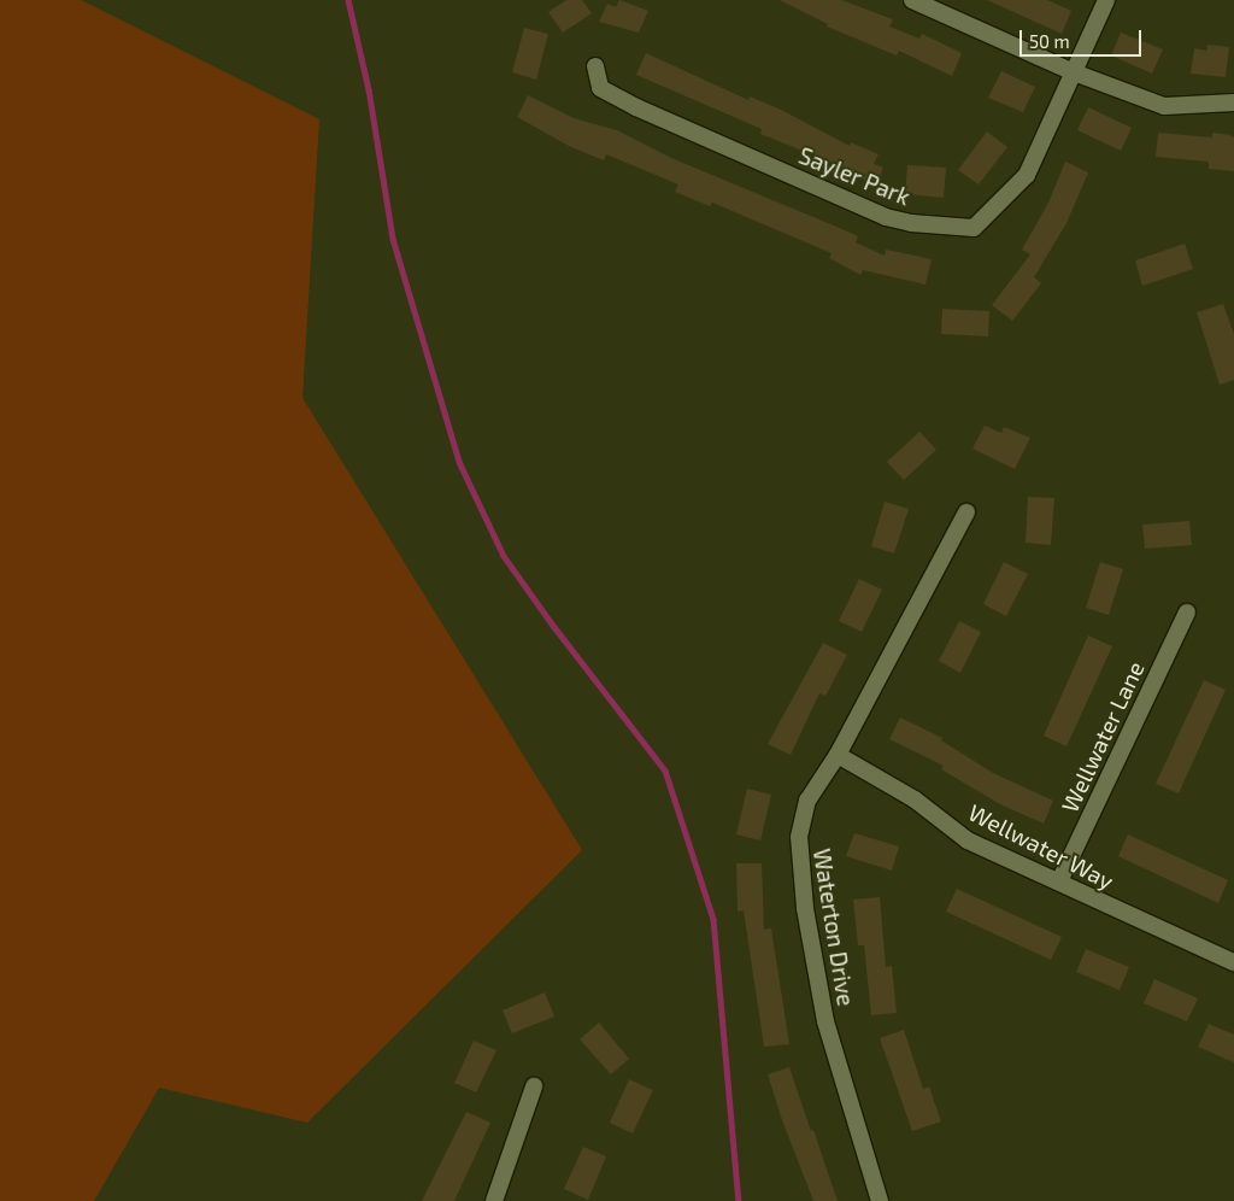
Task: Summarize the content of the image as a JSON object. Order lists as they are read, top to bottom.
{
  "streets": {
    "street": [
      "Sayler Park",
      "Wellwater Lane",
      "Wellwater Way",
      "Waterton Drive"
    ]
  },
  "crossings": [
    ["Wellwater Lane", "Wellwater Way"],
    ["Wellwater Way", "Waterton Drive"]
  ],
  "scale_bar": "50 m"
}
